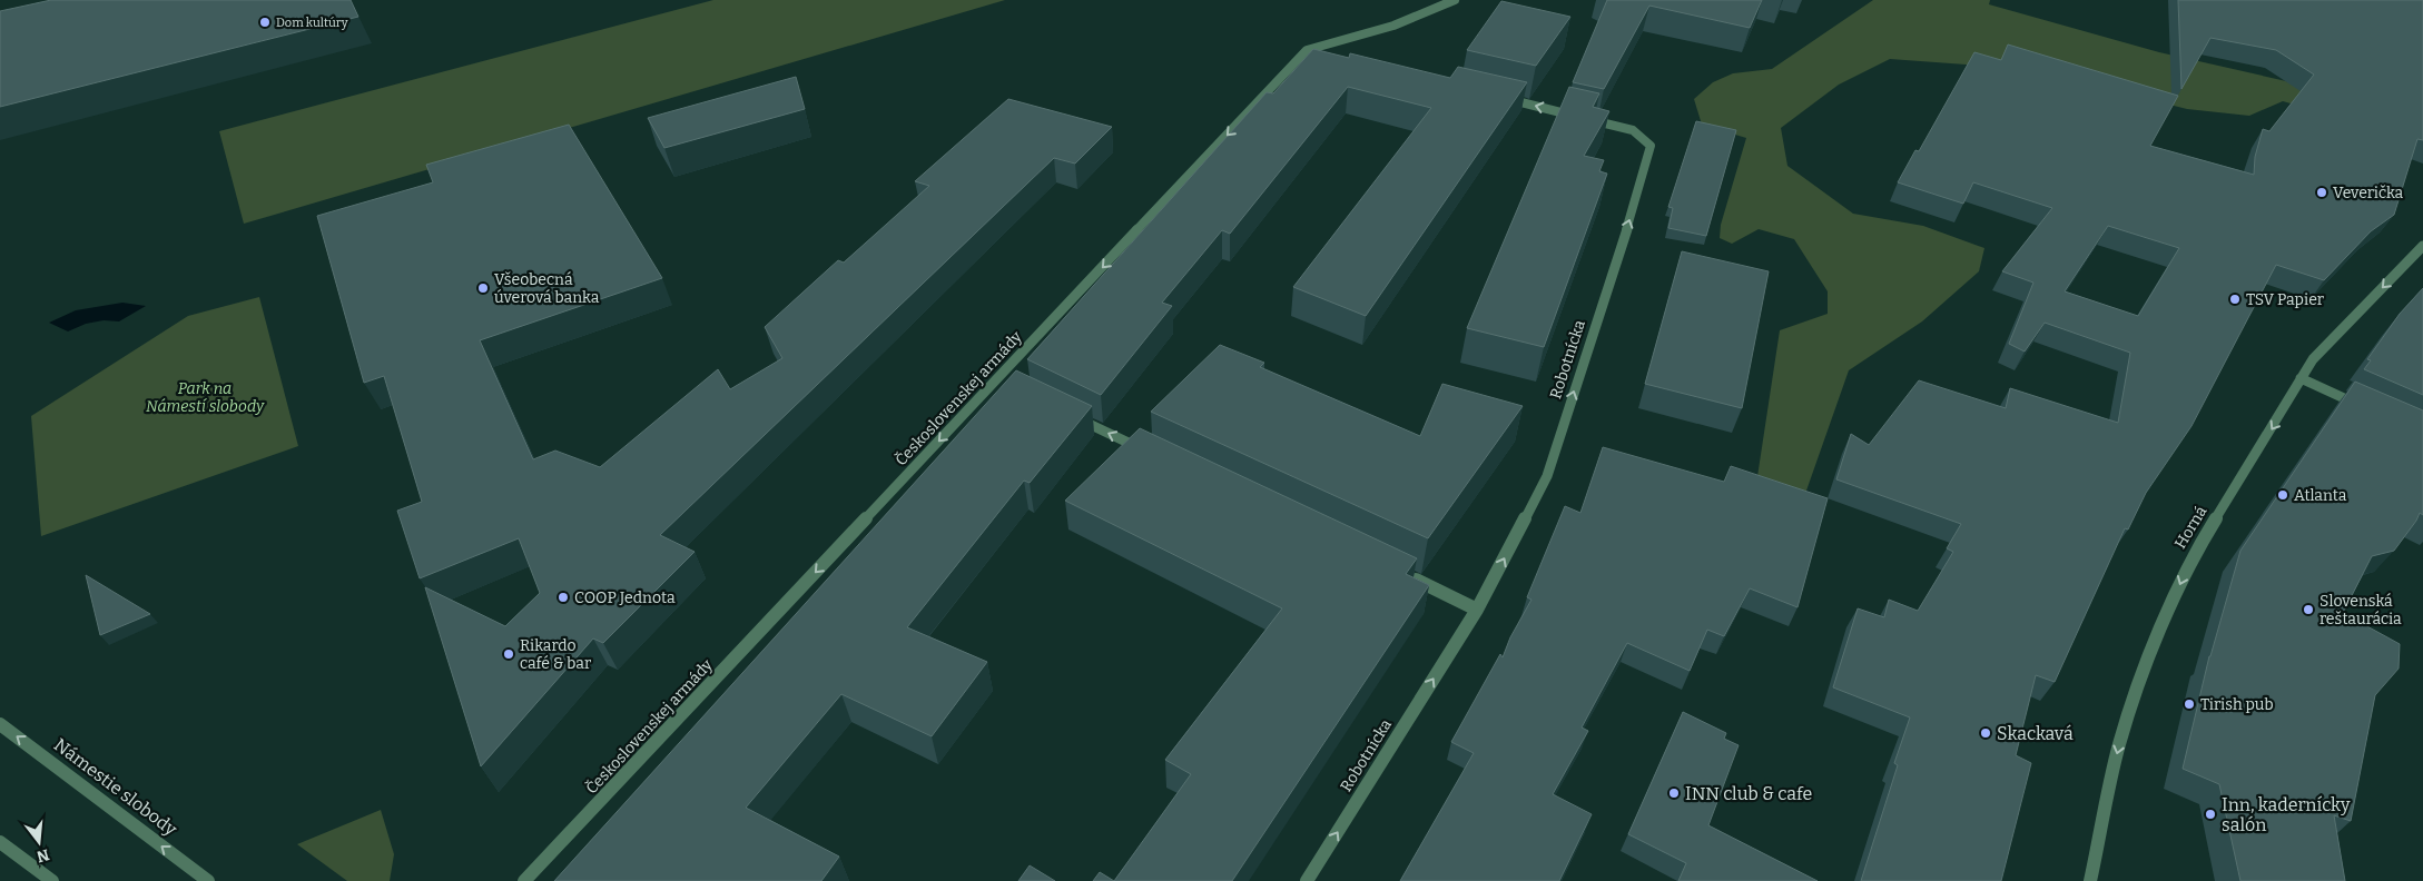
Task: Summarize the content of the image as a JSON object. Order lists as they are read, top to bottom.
{
  "streets": {
    "street": [
      "Robotnícka",
      "Československej armády",
      "Horná",
      "Námestie slobody"
    ]
  },
  "one_way": [
    "Robotnícka",
    "Československej armády",
    "Horná",
    "Námestie slobody"
  ],
  "parks": ["Park na Námestí slobody"],
  "places": [
    "Dom kultúry",
    "Veverička",
    "Všeobecná úverová banka",
    "TSV Papier",
    "Atlanta",
    "COOP Jednota",
    "Slovenská reštaurácia",
    "Rikardo café & bar",
    "Tirish pub",
    "Skackavá",
    "INN club & cafe",
    "Inn, kadernícky salón"
  ],
  "north": "bottom"
}
